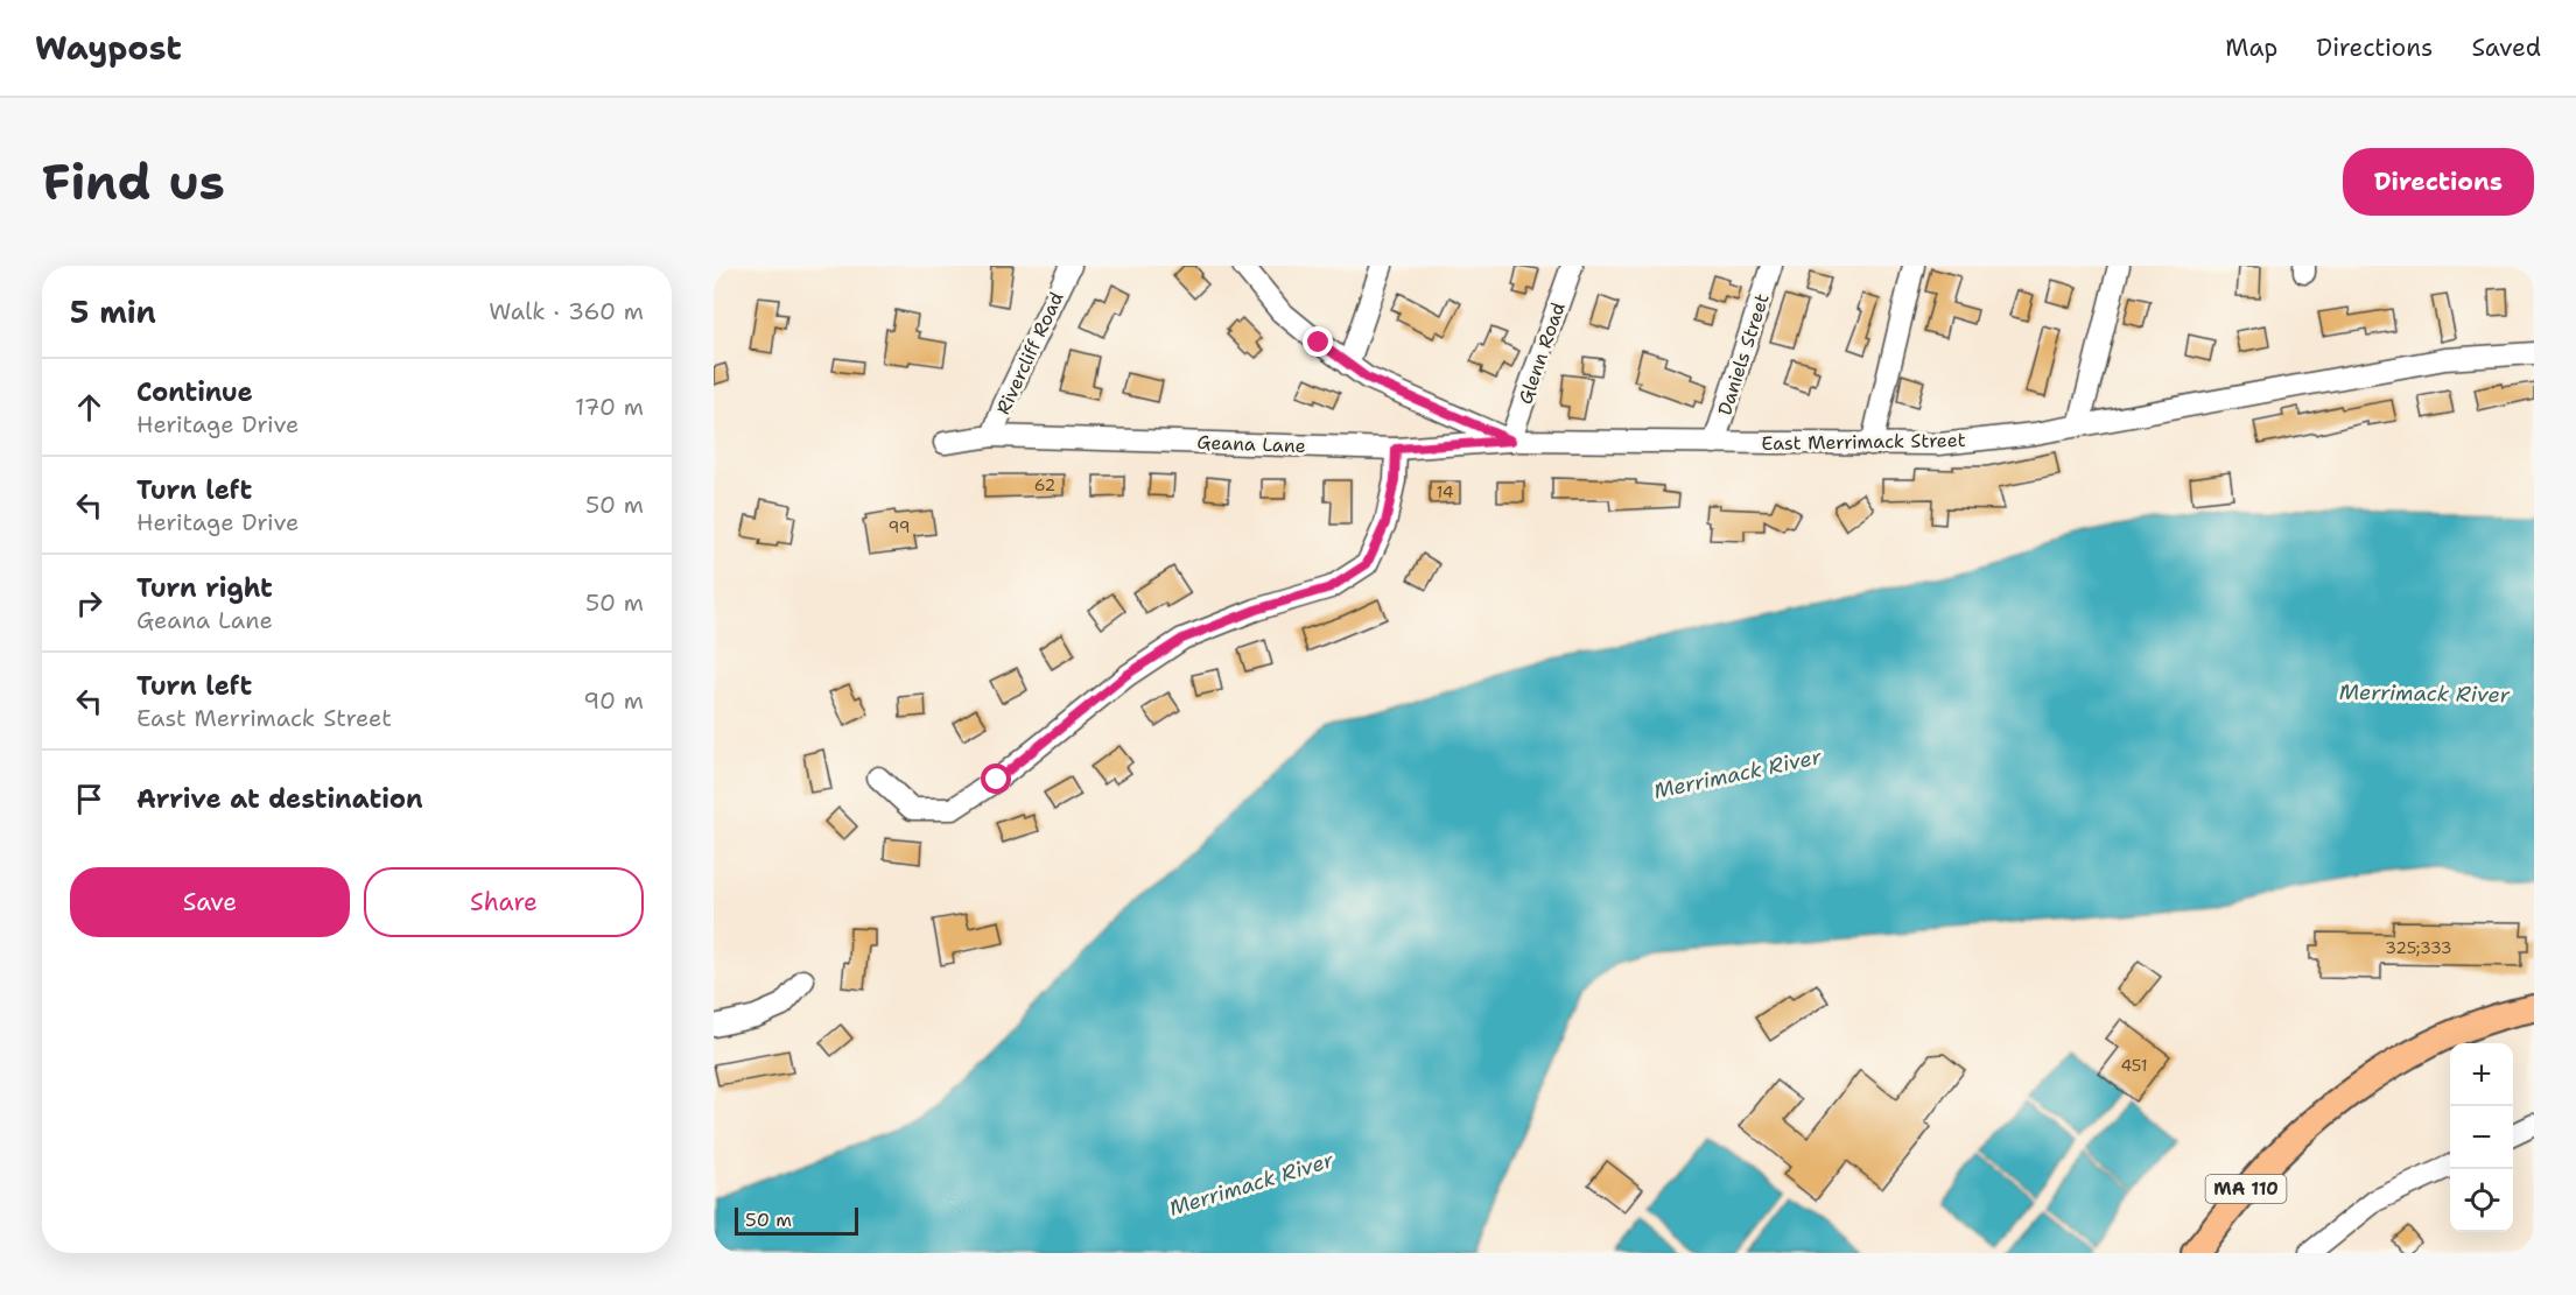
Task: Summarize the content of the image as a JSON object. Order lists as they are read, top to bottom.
{
  "streets": {
    "main road": ["MA 110"],
    "street": [
      "Rivercliff Road",
      "Glenn Road",
      "Daniels Street",
      "East Merrimack Street",
      "Geana Lane"
    ]
  },
  "crossings": [
    ["Rivercliff Road", "Geana Lane"],
    ["Glenn Road", "East Merrimack Street"],
    ["Glenn Road", "Geana Lane"],
    ["Daniels Street", "East Merrimack Street"],
    ["East Merrimack Street", "Geana Lane"]
  ],
  "water": ["Merrimack River"],
  "house_numbers": [
    "62",
    "14",
    "99",
    "325;333",
    "451"
  ],
  "scale_bar": "50 m",
  "page": {
    "header": "Waypost",
    "nav": ["Map", "Directions", "Saved"],
    "buttons": [
      "Directions",
      ["Save", "Share"]
    ],
    "title": "Find us",
    "heading": ["5 min", "Walk · 360 m"],
    "list": [
      ["Continue", "Heritage Drive", "170 m"],
      ["Turn left", "Heritage Drive", "50 m"],
      ["Turn right", "Geana Lane", "50 m"],
      ["Turn left", "East Merrimack Street", "90 m"],
      "Arrive at destination"
    ],
    "map_buttons": ["+", "−"],
    "scale": "50 m"
  }
}
